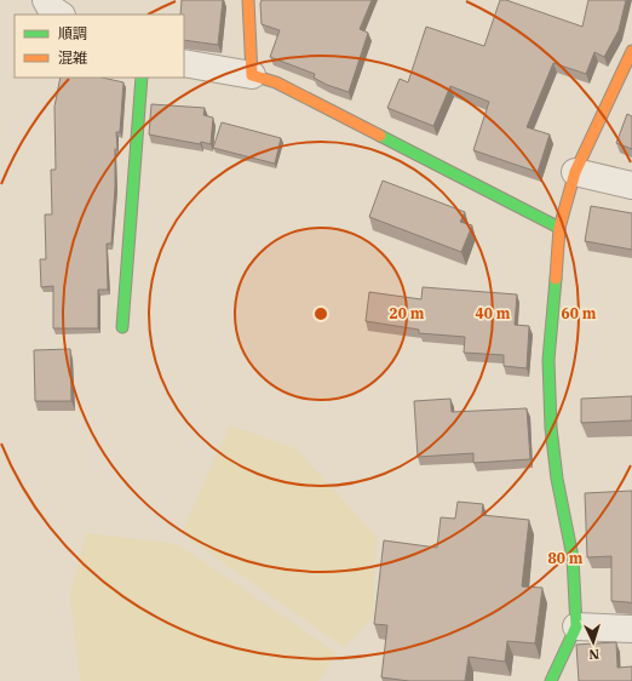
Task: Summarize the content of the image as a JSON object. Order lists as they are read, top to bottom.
{
  "legend": ["順調", "混雑"],
  "north": "bottom",
  "rings": [
    "20 m",
    "40 m",
    "60 m",
    "80 m"
  ]
}
